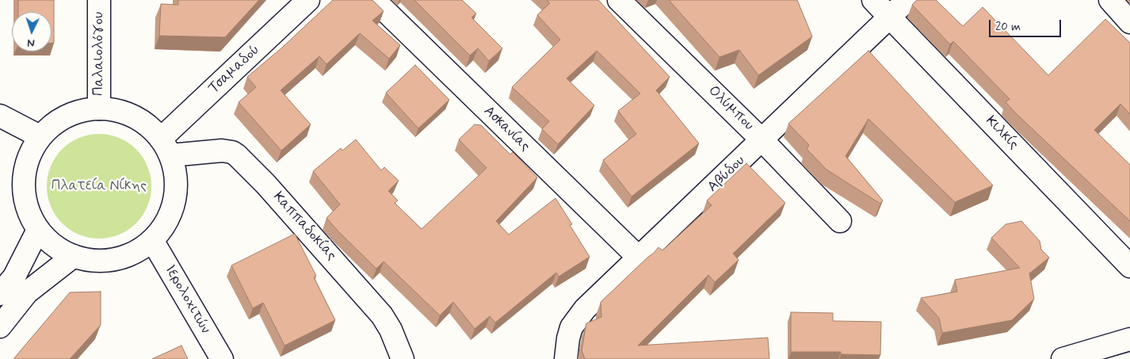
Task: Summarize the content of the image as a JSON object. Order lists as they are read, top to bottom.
{
  "streets": {
    "street": [
      "Παλαιολόγου",
      "Τσαμαδού",
      "Ολύμπου",
      "Ασκανίας",
      "Κιλκίς",
      "Αβύδου",
      "Καππαδοκίας",
      "Ιερολοχιτών"
    ]
  },
  "crossings": [
    ["Τσαμαδού", "Καππαδοκίας"],
    ["Ολύμπου", "Αβύδου"],
    ["Ασκανίας", "Αβύδου"],
    ["Κιλκίς", "Αβύδου"]
  ],
  "parks": ["Πλατεία Νίκης"],
  "scale_bar": "20 m",
  "north": "bottom"
}
